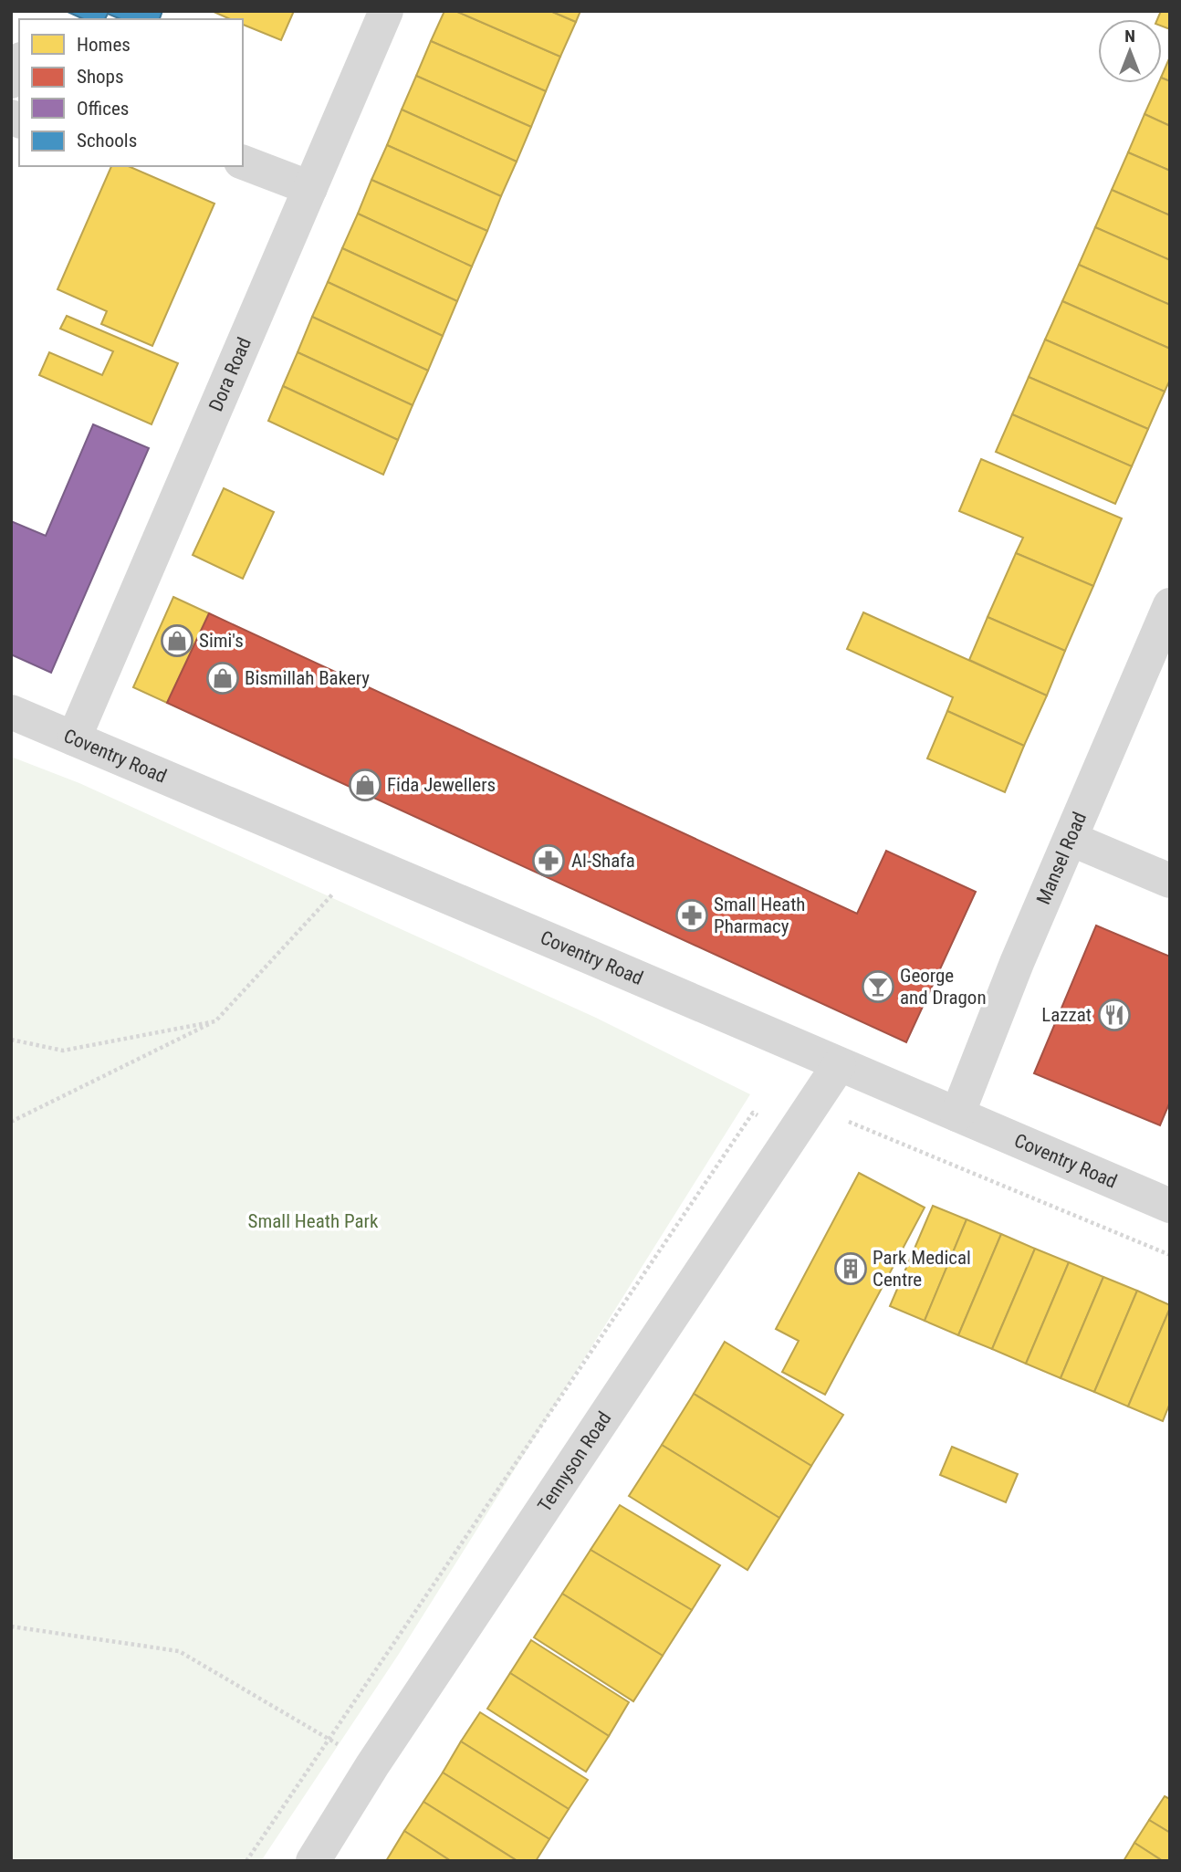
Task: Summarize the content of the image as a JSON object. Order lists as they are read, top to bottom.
{
  "streets": {
    "street": [
      "Dora Road",
      "Coventry Road",
      "Mansel Road",
      "Tennyson Road"
    ]
  },
  "crossings": [
    ["Dora Road", "Coventry Road"],
    ["Coventry Road", "Mansel Road"],
    ["Coventry Road", "Tennyson Road"]
  ],
  "parks": ["Small Heath Park"],
  "places": {
    "shop": ["Simi's", "Bismillah Bakery", "Fida Jewellers"],
    "pharmacy": ["Al-Shafa", "Small Heath Pharmacy"],
    "bar": ["George and Dragon"],
    "restaurant": ["Lazzat"],
    "building": ["Park Medical Centre"]
  },
  "legend": [
    "Homes",
    "Shops",
    "Offices",
    "Schools"
  ],
  "north": "top"
}
